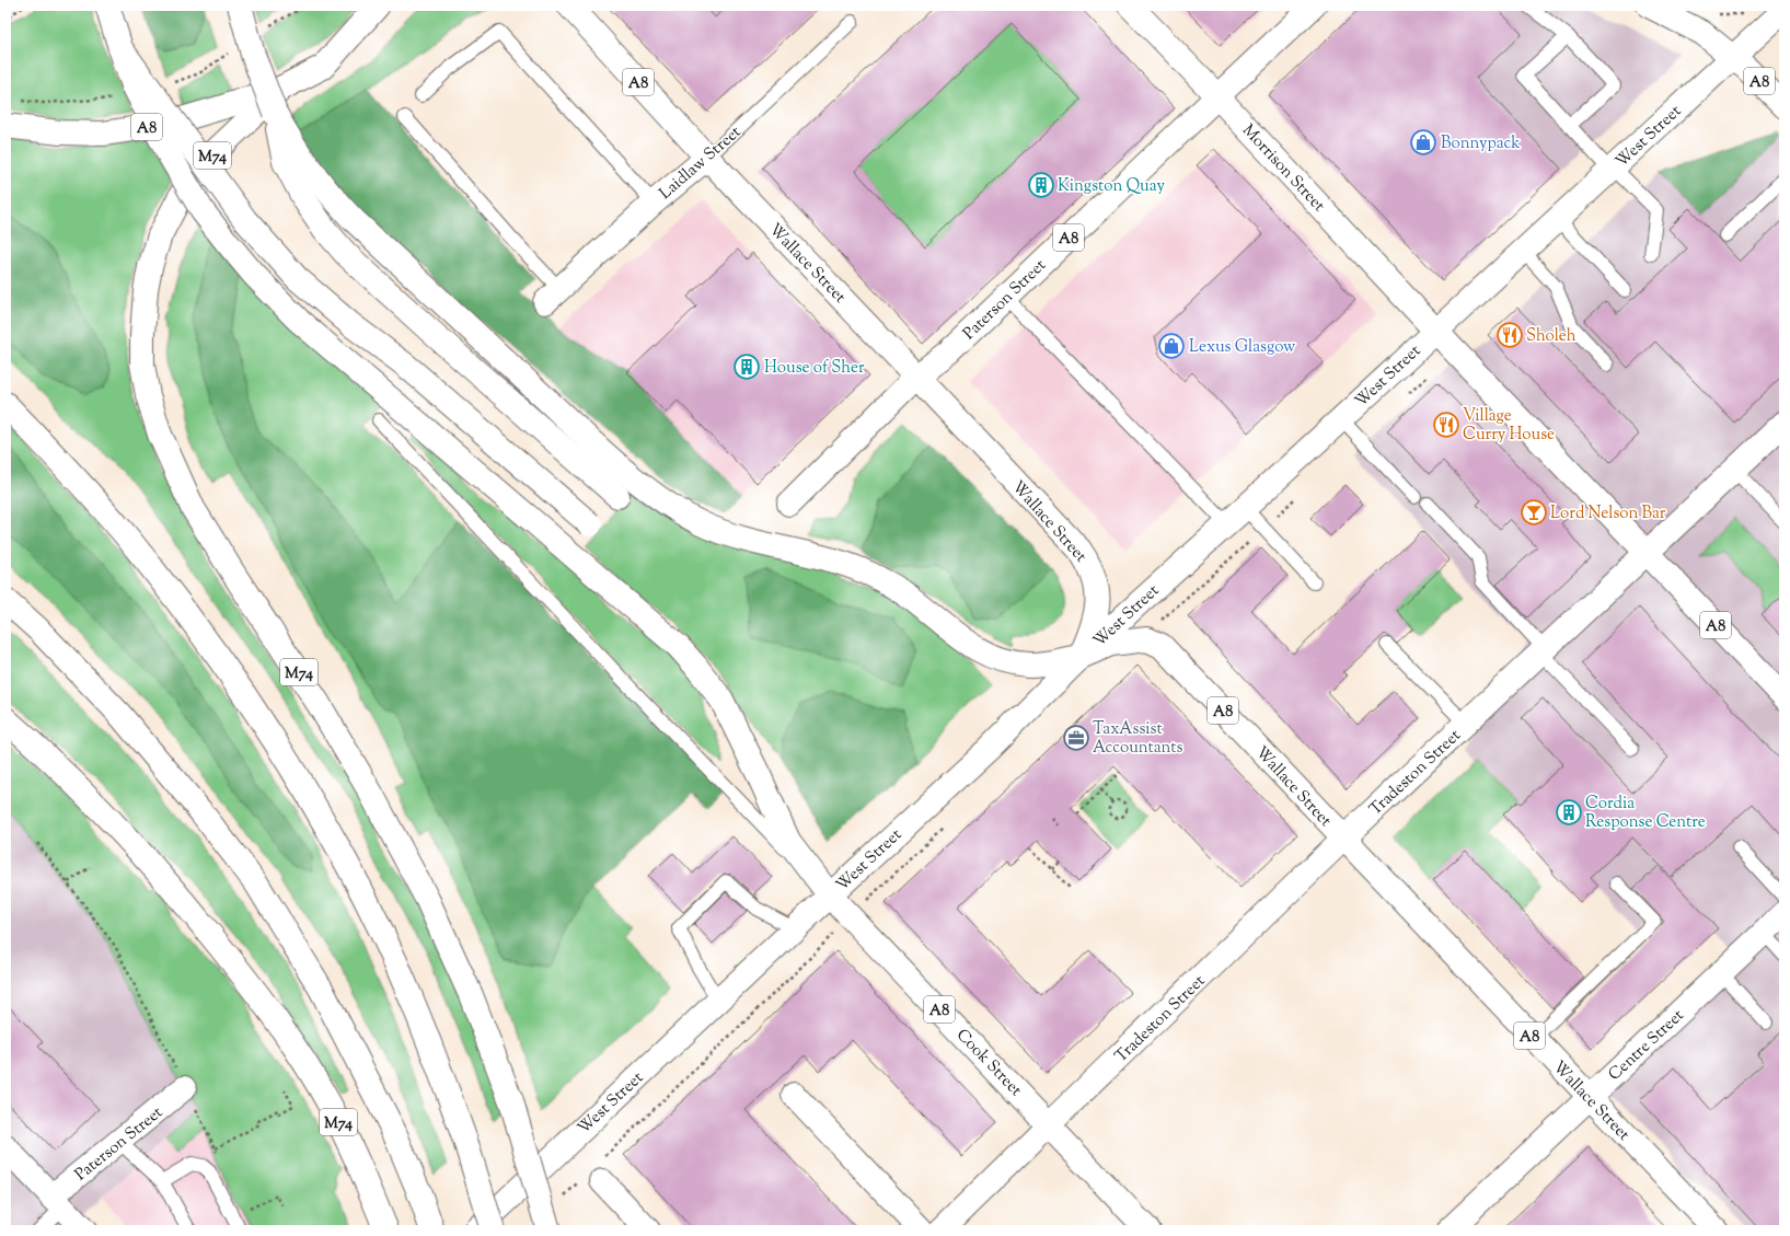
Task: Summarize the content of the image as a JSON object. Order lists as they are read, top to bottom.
{
  "streets": {
    "main road": [
      "A8",
      "West Street",
      "M74",
      "Laidlaw Street",
      "Morrison Street",
      "Wallace Street",
      "Paterson Street",
      "Tradeston Street",
      "Centre Street",
      "Cook Street"
    ]
  },
  "crossings": [
    ["A8", "West Street"],
    ["A8", "M74"],
    ["A8", "Morrison Street"],
    ["A8", "Tradeston Street"],
    ["West Street", "Morrison Street"],
    ["West Street", "Wallace Street"],
    ["West Street", "Cook Street"],
    ["Laidlaw Street", "Wallace Street"],
    ["Morrison Street", "Paterson Street"],
    ["Wallace Street", "Paterson Street"],
    ["Wallace Street", "Tradeston Street"],
    ["Wallace Street", "Centre Street"],
    ["Tradeston Street", "Cook Street"]
  ],
  "places": {
    "shop": ["Bonnypack", "Lexus Glasgow"],
    "building": ["Kingston Quay", "House of Sher", "Cordia Response Centre"],
    "restaurant": ["Sholeh", "Village Curry House"],
    "bar": ["Lord Nelson Bar"],
    "office": ["TaxAssist Accountants"]
  }
}
